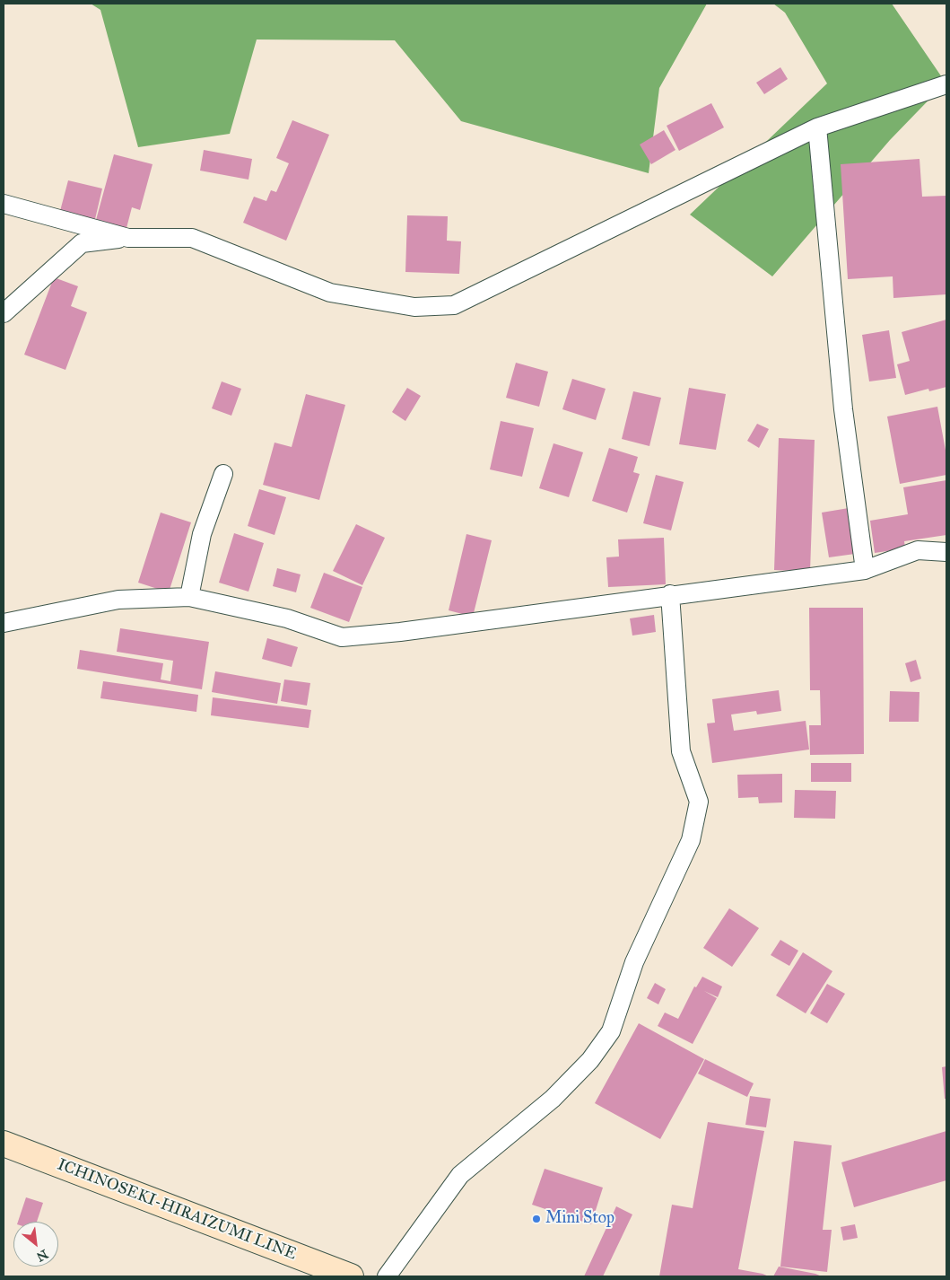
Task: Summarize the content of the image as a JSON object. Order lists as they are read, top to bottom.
{
  "streets": {
    "main road": ["ICHINOSEKI-HIRAIZUMI LINE"]
  },
  "places": ["Mini Stop"],
  "north": "bottom right"
}
